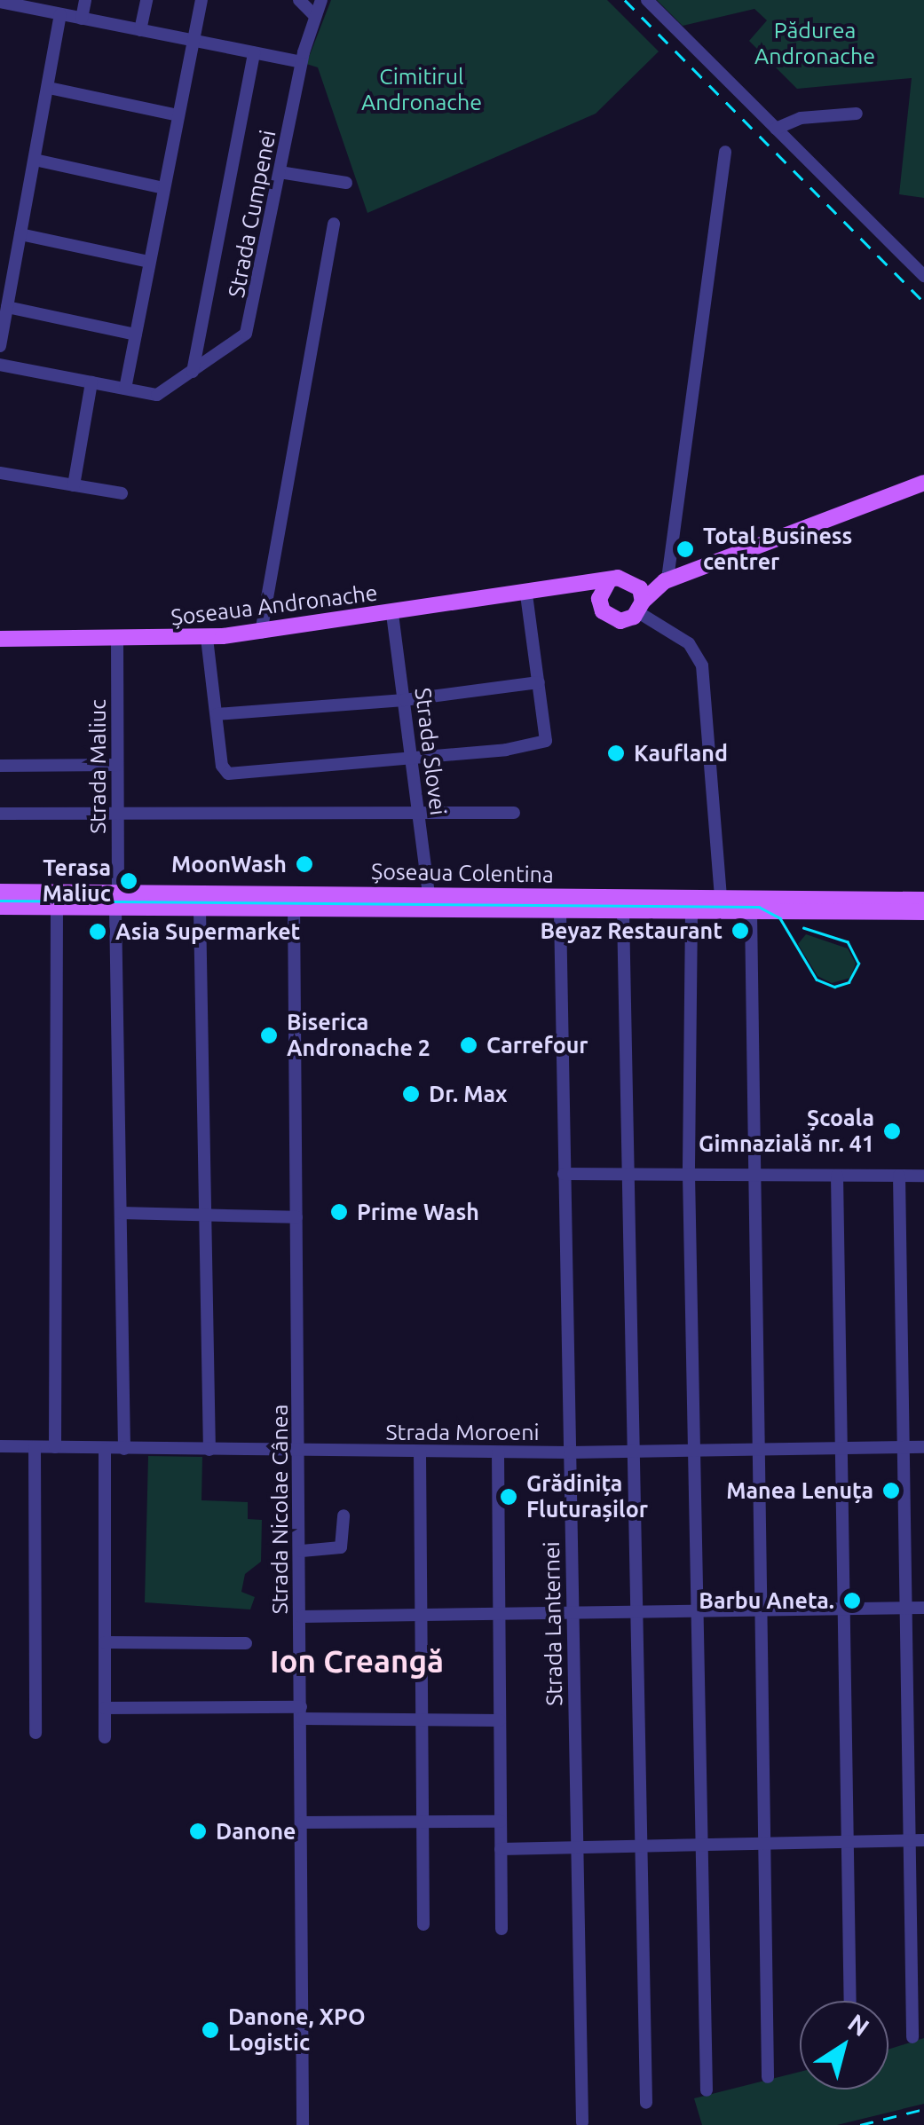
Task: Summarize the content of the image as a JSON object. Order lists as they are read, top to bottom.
{
  "streets": {
    "main road": ["Șoseaua Andronache", "Șoseaua Colentina"],
    "street": [
      "Strada Cumpenei",
      "Strada Slovei",
      "Strada Maliuc",
      "Strada Moroeni",
      "Strada Nicolae Cânea",
      "Strada Lanternei"
    ]
  },
  "crossings": [
    ["Șoseaua Andronache", "Strada Slovei"],
    ["Șoseaua Andronache", "Strada Maliuc"],
    ["Strada Slovei", "Șoseaua Colentina"],
    ["Strada Maliuc", "Șoseaua Colentina"],
    ["Strada Maliuc", "Strada Moroeni"],
    ["Șoseaua Colentina", "Strada Nicolae Cânea"],
    ["Șoseaua Colentina", "Strada Lanternei"],
    ["Strada Moroeni", "Strada Nicolae Cânea"],
    ["Strada Moroeni", "Strada Lanternei"]
  ],
  "districts": ["Ion Creangă"],
  "parks": ["Pădurea Andronache", "Cimitirul Andronache"],
  "places": [
    "Total Business centrer",
    "Kaufland",
    "MoonWash",
    "Terasa Maliuc",
    "Beyaz Restaurant",
    "Asia Supermarket",
    "Biserica Andronache 2",
    "Carrefour",
    "Dr. Max",
    "Școala Gimnazială nr. 41",
    "Prime Wash",
    "Manea Lenuța",
    "Grădinița Fluturașilor",
    "Barbu Aneta.",
    "Danone",
    "Danone, XPO Logistic"
  ],
  "north": "top right"
}
